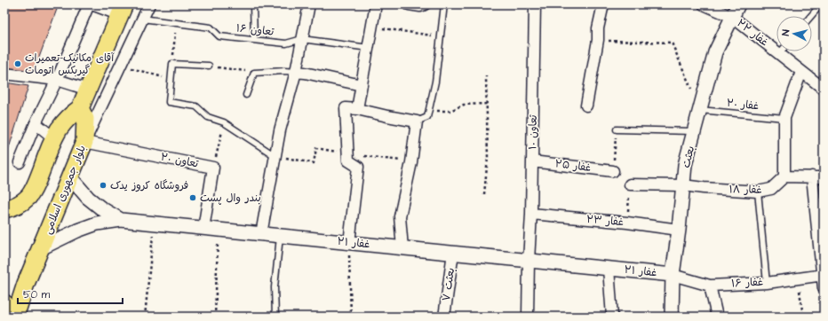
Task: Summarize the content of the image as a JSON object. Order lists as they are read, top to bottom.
{
  "streets": {
    "main road": ["بلوار جمهوری اسلامی"],
    "street": [
      "غفار ۲۲",
      "تعاون ۱۰",
      "بعثت",
      "تعاون ۲۰",
      "غفار ۲۵",
      "غفار ۱۸",
      "غفار ۲۳",
      "غفار ۲۱",
      "غفار ۱۶",
      "بعثت ۷"
    ],
    "lane": ["تعاون ۱۶", "غفار ۲۰"]
  },
  "crossings": [
    ["غفار ۲۲", "بعثت"],
    ["غفار ۲۰", "بعثت"],
    ["تعاون ۱۰", "غفار ۲۵"],
    ["تعاون ۱۰", "غفار ۲۳"],
    ["تعاون ۱۰", "غفار ۲۱"],
    ["بعثت", "غفار ۱۸"],
    ["بعثت", "غفار ۲۳"],
    ["بعثت", "غفار ۲۱"],
    ["بعثت", "غفار ۱۶"],
    ["تعاون ۲۰", "بلوار جمهوری اسلامی"],
    ["تعاون ۲۰", "غفار ۲۱"],
    ["بلوار جمهوری اسلامی", "غفار ۲۱"],
    ["غفار ۲۱", "غفار ۱۶"],
    ["غفار ۲۱", "بعثت ۷"]
  ],
  "places": ["آقای مکانیک-تعمیرات گیربکس اتومات", "فروشگاه کروز یدک", "بندر وال پست"],
  "scale_bar": "50 m",
  "north": "left"
}
